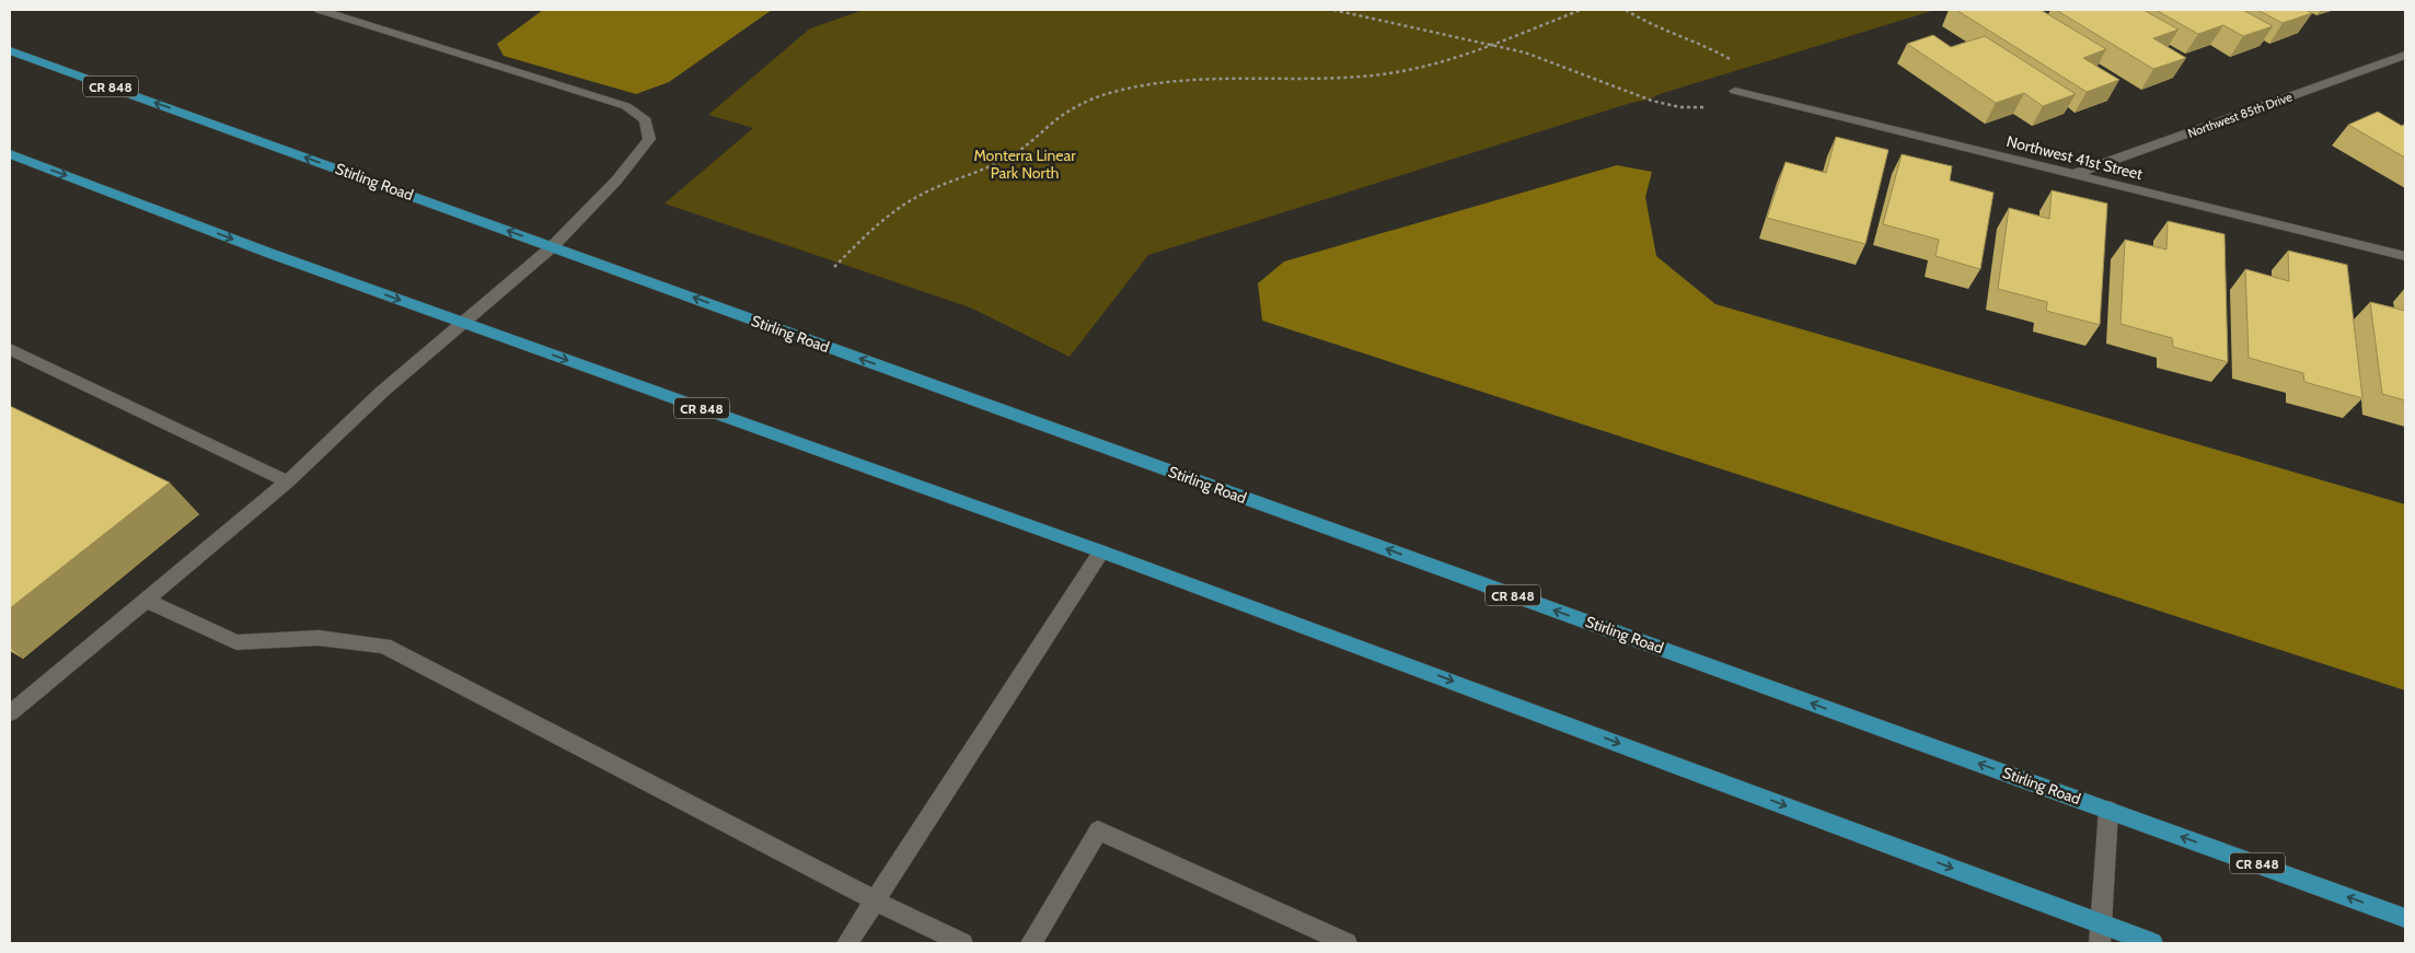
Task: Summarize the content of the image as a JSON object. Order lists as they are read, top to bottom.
{
  "streets": {
    "main road": ["CR 848", "Stirling Road"],
    "street": ["Northwest 85th Drive", "Northwest 41st Street"]
  },
  "crossings": [
    ["Northwest 85th Drive", "Northwest 41st Street"]
  ],
  "parks": ["Monterra Linear Park North"]
}
